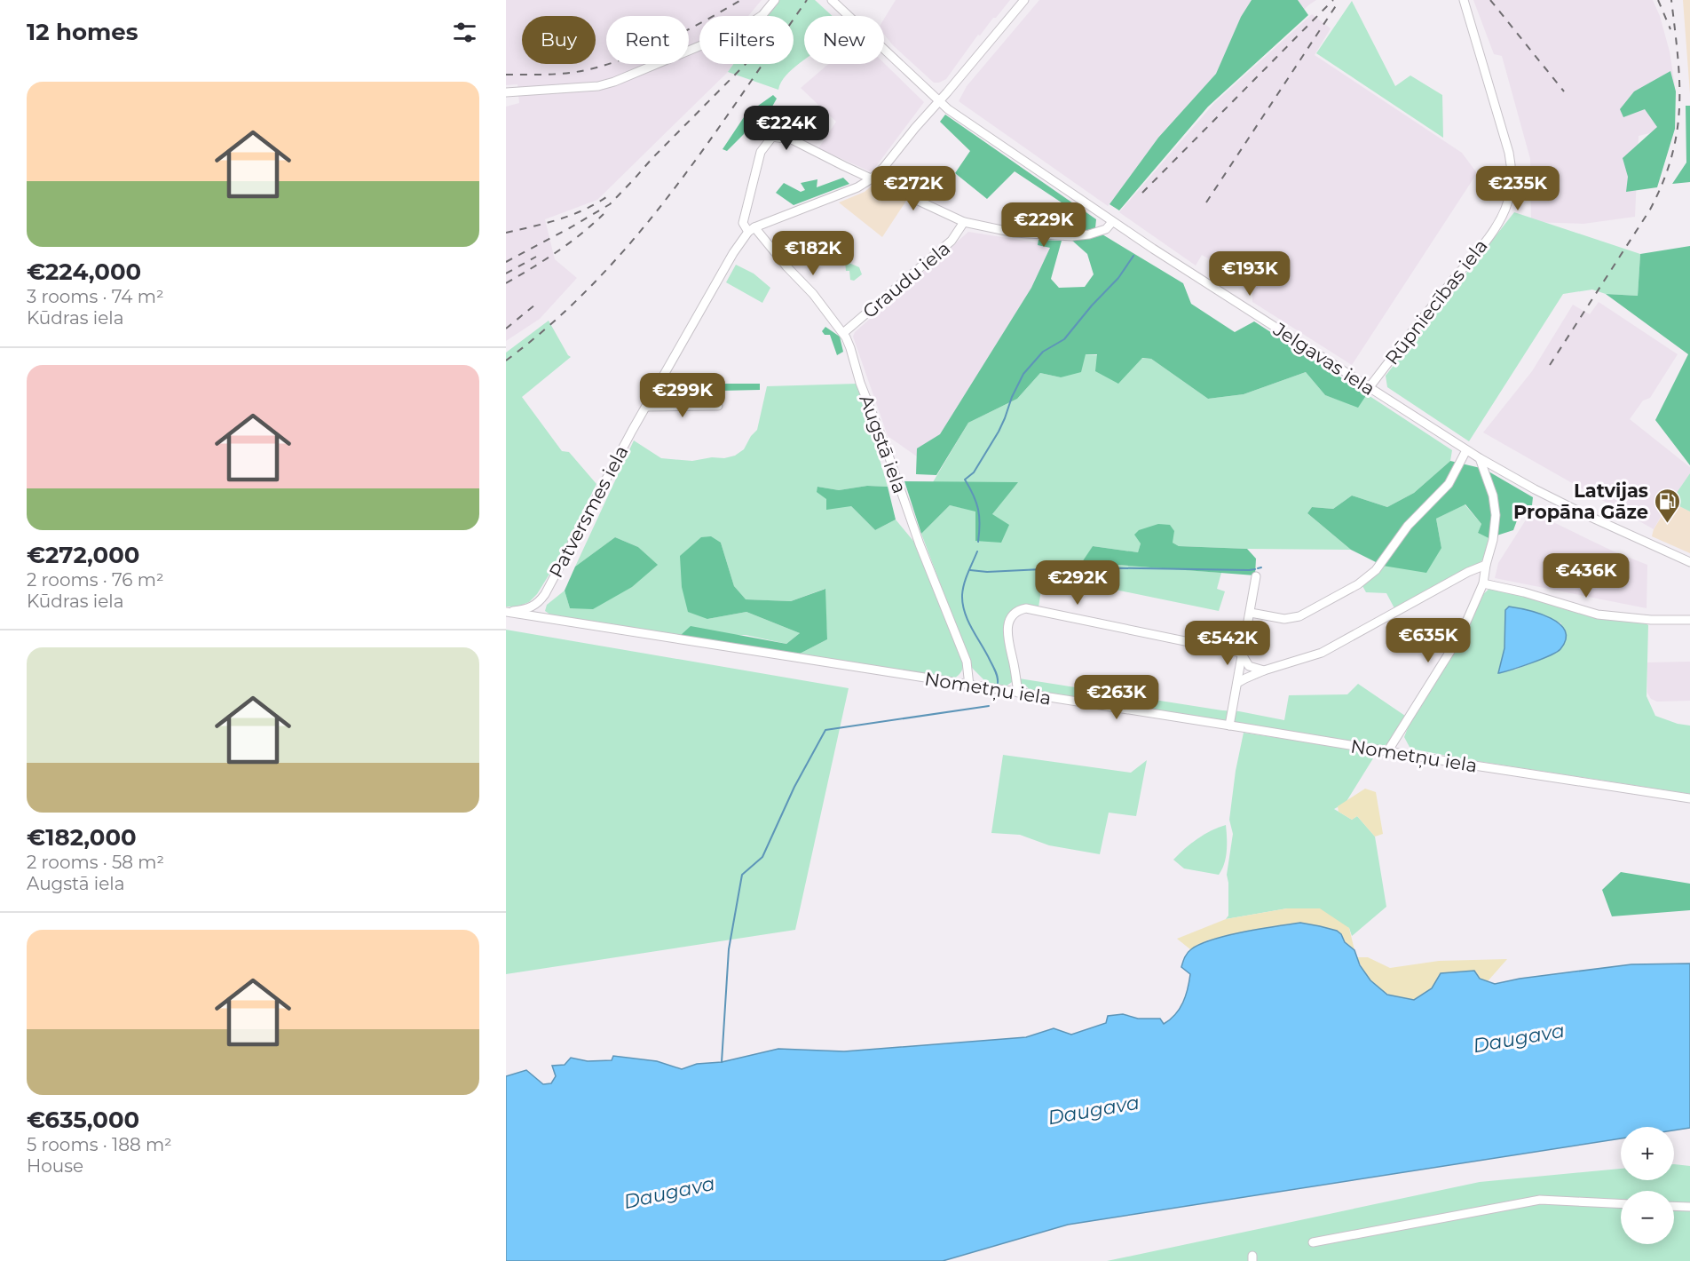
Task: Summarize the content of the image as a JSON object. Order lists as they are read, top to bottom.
{
  "streets": {
    "street": [
      "Graudu iela",
      "Rūpniecības iela",
      "Jelgavas iela",
      "Augstā iela",
      "Patversmes iela",
      "Nometņu iela"
    ]
  },
  "crossings": [
    ["Graudu iela", "Augstā iela"],
    ["Rūpniecības iela", "Jelgavas iela"],
    ["Augstā iela", "Patversmes iela"],
    ["Augstā iela", "Nometņu iela"],
    ["Patversmes iela", "Nometņu iela"]
  ],
  "water": ["Daugava"],
  "places": {
    "fuel station": ["Latvijas Propāna Gāze"]
  },
  "page": {
    "heading": "12 homes",
    "chip": [
      "Buy",
      "Rent",
      "Filters",
      "New"
    ],
    "list": [
      {
        "name": "€224,000",
        "note": "3 rooms · 74 m² · Kūdras iela"
      },
      {
        "name": "€272,000",
        "note": "2 rooms · 76 m² · Kūdras iela"
      },
      {
        "name": "€182,000",
        "note": "2 rooms · 58 m² · Augstā iela"
      },
      {
        "name": "€635,000",
        "note": "5 rooms · 188 m² · House"
      }
    ],
    "price": [
      "€224K",
      "€272K",
      "€235K",
      "€229K",
      "€182K",
      "€193K",
      "€299K",
      "€436K",
      "€292K",
      "€635K",
      "€542K",
      "€263K"
    ],
    "map_buttons": ["+", "−"]
  }
}
